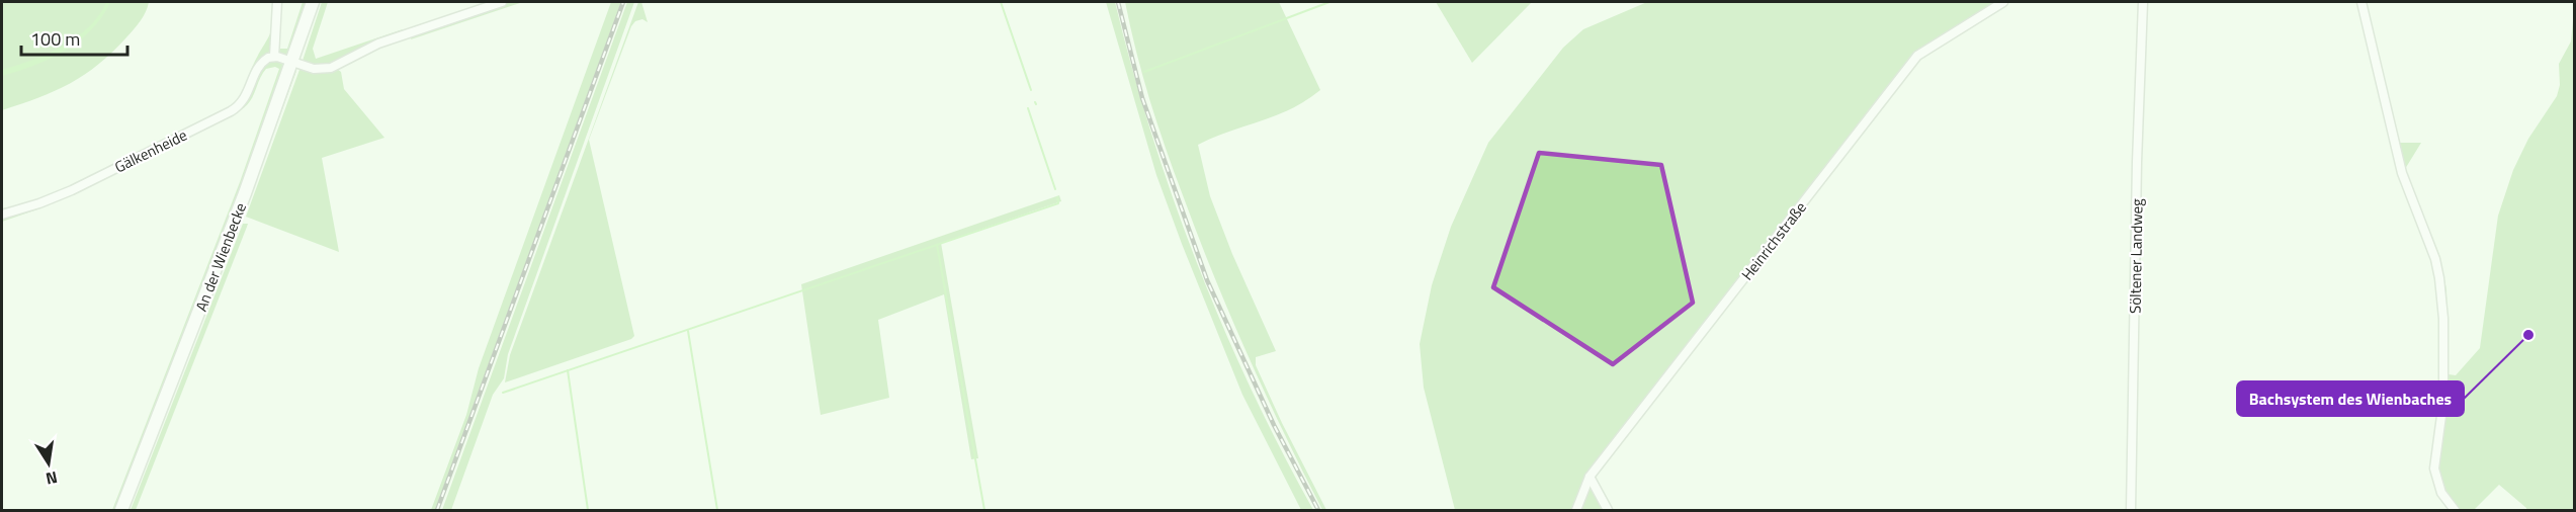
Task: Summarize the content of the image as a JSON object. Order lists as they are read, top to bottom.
{
  "streets": {
    "street": [
      "Gälkenheide",
      "Heinrichstraße",
      "Söltener Landweg",
      "An der Wienbecke"
    ]
  },
  "places": ["Bachsystem des Wienbaches"],
  "scale_bar": "100 m",
  "north": "bottom"
}
